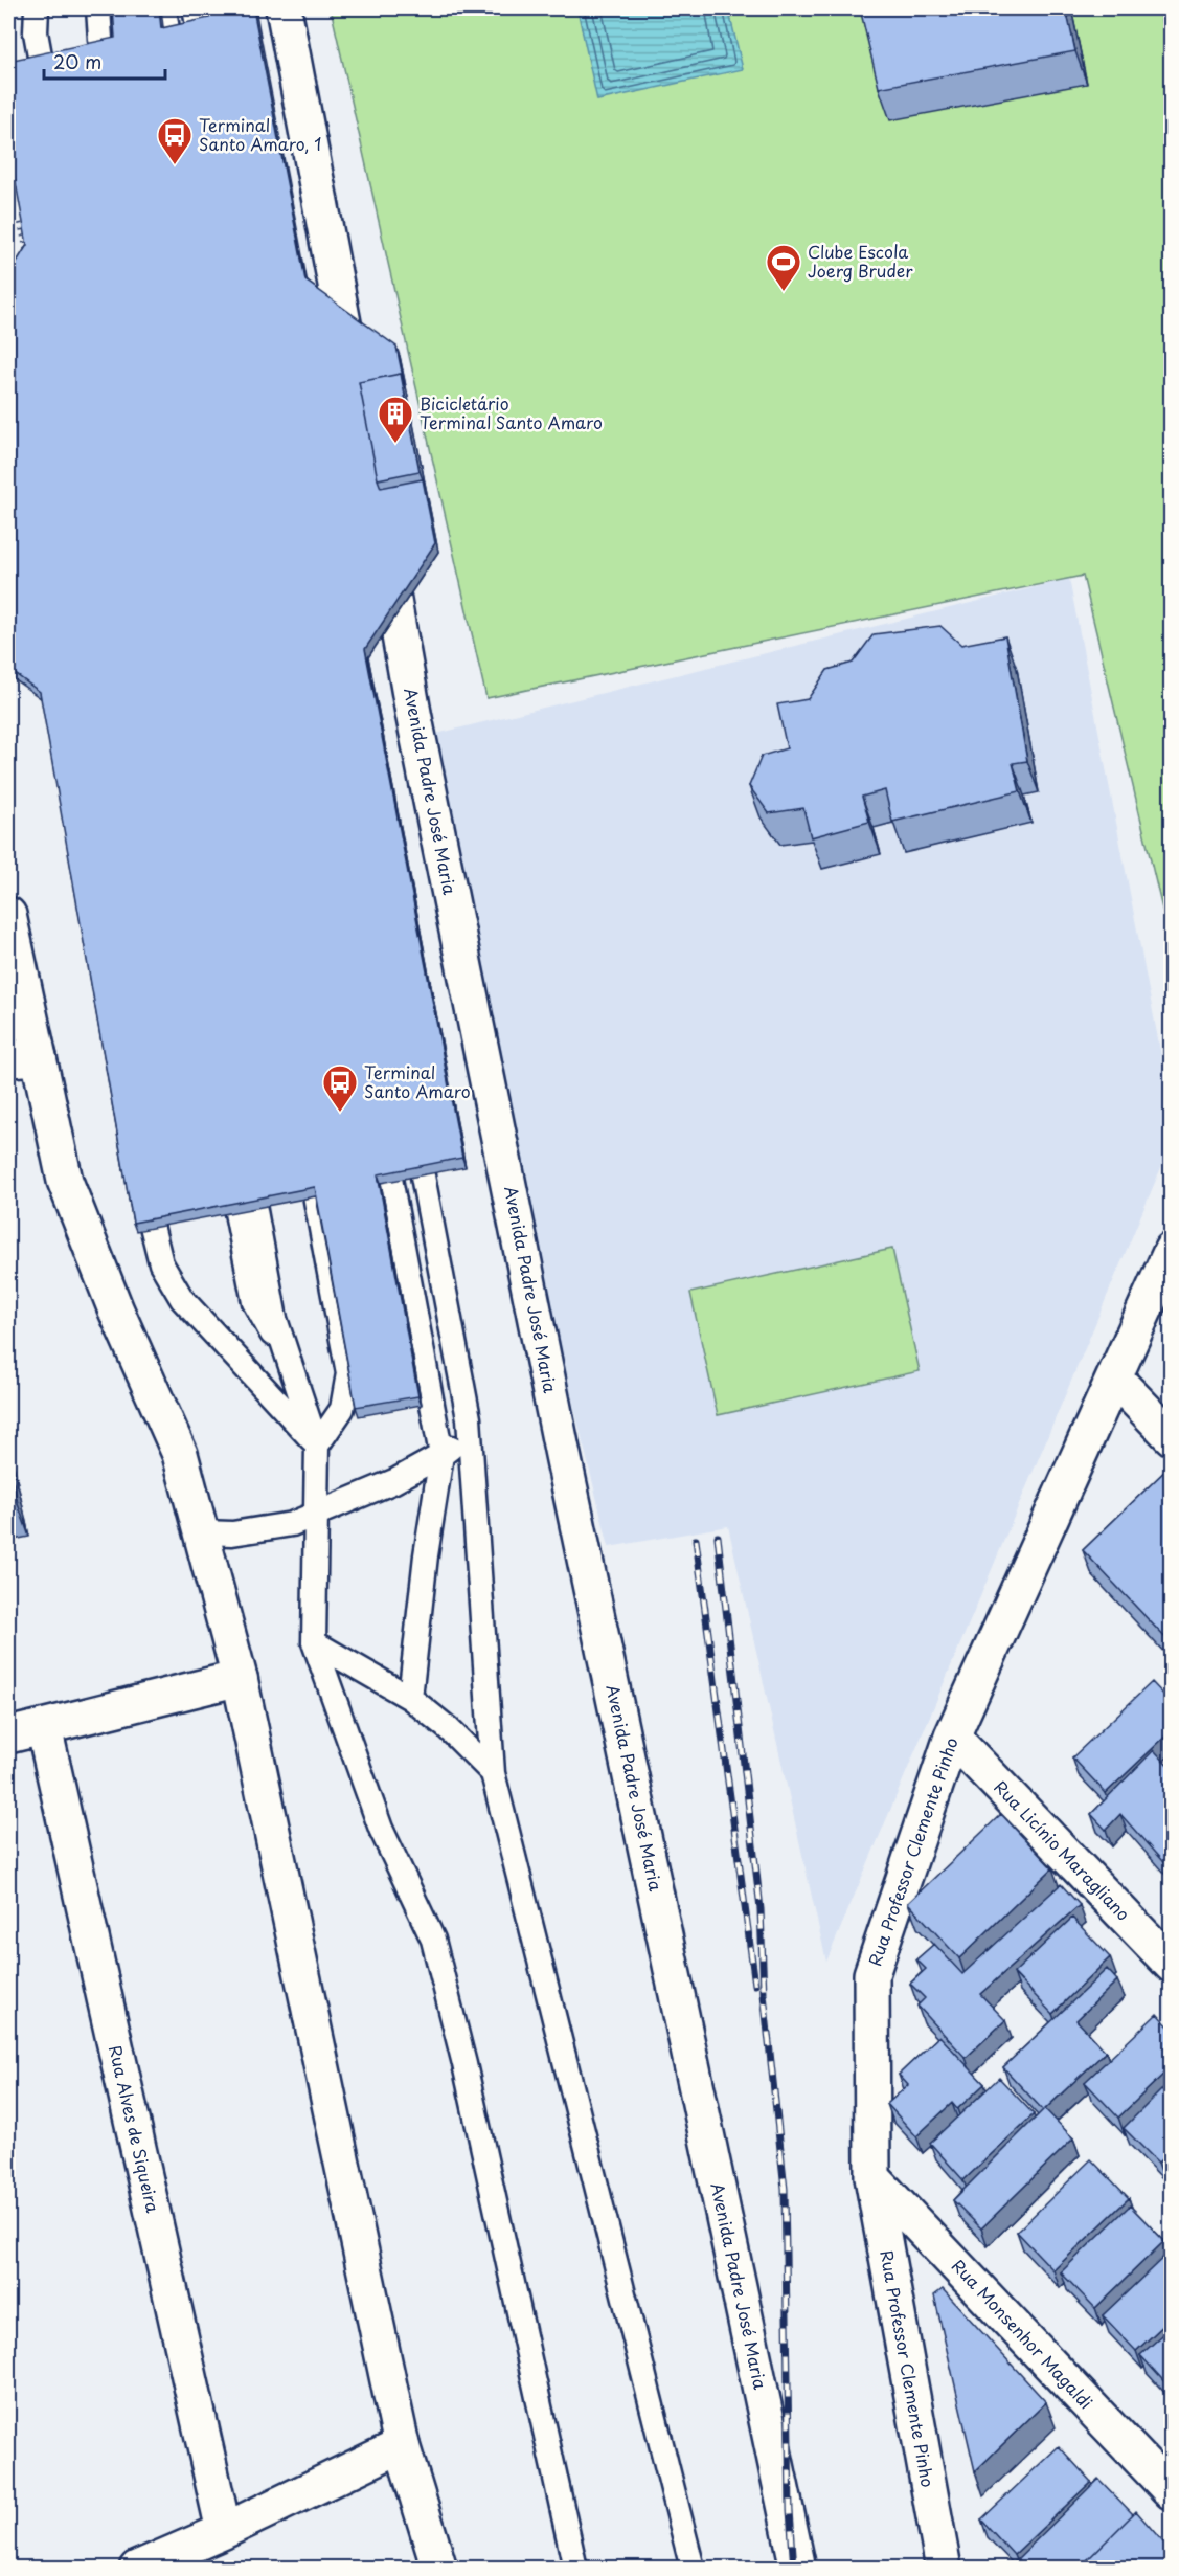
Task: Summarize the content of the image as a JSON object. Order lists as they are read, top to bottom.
{
  "streets": {
    "main road": [
      "Avenida Padre José Maria",
      "Rua Licínio Maragliano",
      "Rua Professor Clemente Pinho",
      "Rua Alves de Siqueira",
      "Rua Monsenhor Magaldi"
    ]
  },
  "crossings": [
    ["Rua Licínio Maragliano", "Rua Professor Clemente Pinho"],
    ["Rua Professor Clemente Pinho", "Rua Monsenhor Magaldi"]
  ],
  "places": {
    "bus stop": ["Terminal Santo Amaro, 1", "Terminal Santo Amaro"],
    "sports": ["Clube Escola Joerg Bruder"],
    "building": ["Bicicletário Terminal Santo Amaro"]
  },
  "scale_bar": "20 m"
}
